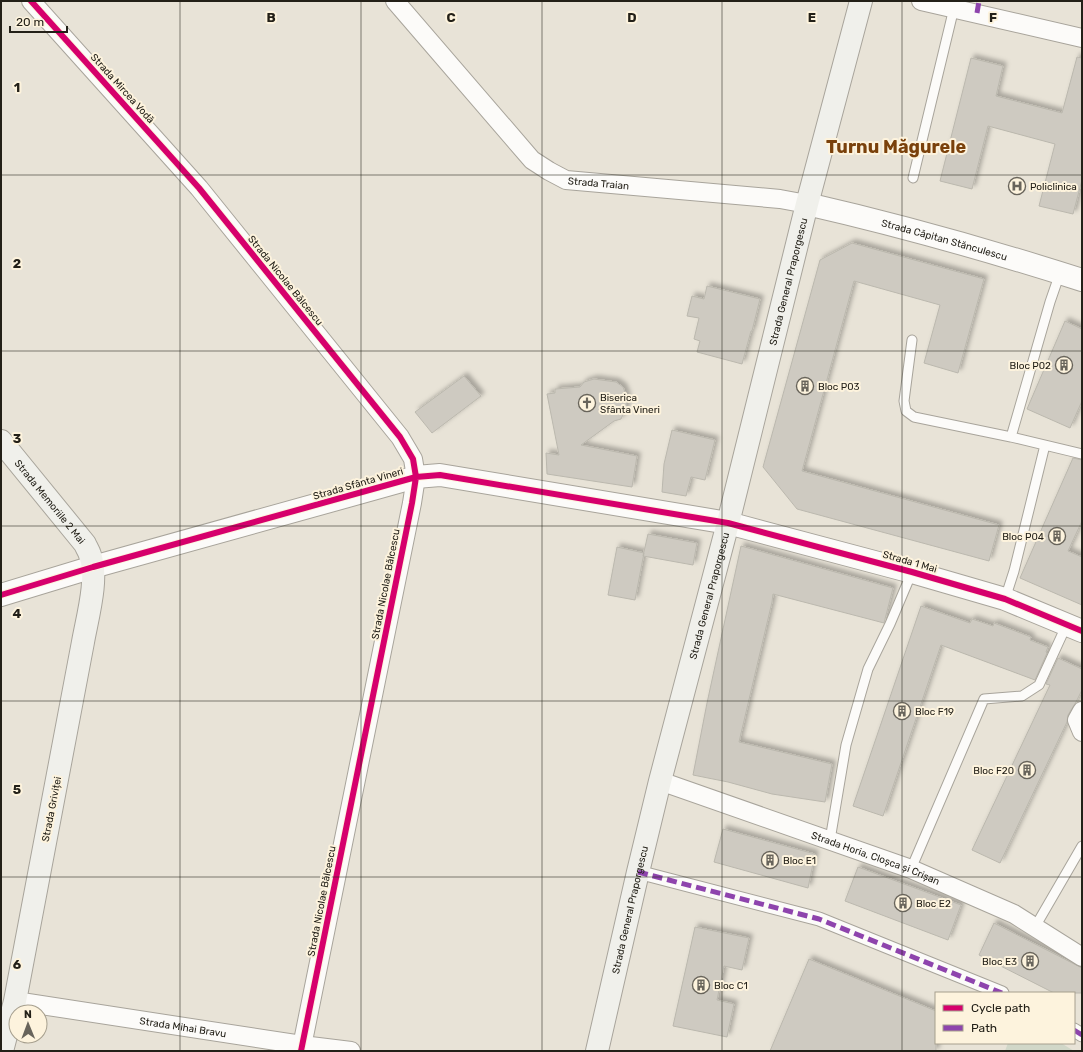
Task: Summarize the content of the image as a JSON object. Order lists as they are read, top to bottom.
{
  "streets": {
    "main road": ["Strada General Praporgescu", "Strada Memoriile 2 Mai", "Strada Griviței"],
    "street": [
      "Strada Mircea Vodă",
      "Strada Traian",
      "Strada Căpitan Stănculescu",
      "Strada Nicolae Bălcescu",
      "Strada Sfânta Vineri",
      "Strada 1 Mai",
      "Strada Horia, Cloșca și Crișan",
      "Strada Mihai Bravu"
    ]
  },
  "crossings": [
    ["Strada Mircea Vodă", "Strada Nicolae Bălcescu"],
    ["Strada Traian", "Strada Căpitan Stănculescu"],
    ["Strada Traian", "Strada General Praporgescu"],
    ["Strada Căpitan Stănculescu", "Strada General Praporgescu"],
    ["Strada Nicolae Bălcescu", "Strada Sfânta Vineri"],
    ["Strada Nicolae Bălcescu", "Strada Mihai Bravu"],
    ["Strada General Praporgescu", "Strada Sfânta Vineri"],
    ["Strada General Praporgescu", "Strada 1 Mai"],
    ["Strada General Praporgescu", "Strada Horia, Cloșca și Crișan"],
    ["Strada Sfânta Vineri", "Strada Memoriile 2 Mai"],
    ["Strada Sfânta Vineri", "Strada 1 Mai"],
    ["Strada Sfânta Vineri", "Strada Griviței"],
    ["Strada Memoriile 2 Mai", "Strada Griviței"],
    ["Strada Griviței", "Strada Mihai Bravu"]
  ],
  "districts": ["Turnu Măgurele"],
  "places": {
    "hospital": ["Policlinica"],
    "building": [
      "Bloc P02",
      "Bloc P03",
      "Bloc P04",
      "Bloc F19",
      "Bloc F20",
      "Bloc E1",
      "Bloc E2",
      "Bloc E3",
      "Bloc C1"
    ],
    "church": ["Biserica Sfânta Vineri"]
  },
  "legend": ["Cycle path", "Path"],
  "scale_bar": "20 m",
  "north": "top",
  "grid": {
    "columns": [
      "B",
      "C",
      "D",
      "E",
      "F"
    ],
    "rows": [
      "1",
      "2",
      "3",
      "4",
      "5",
      "6"
    ]
  }
}
